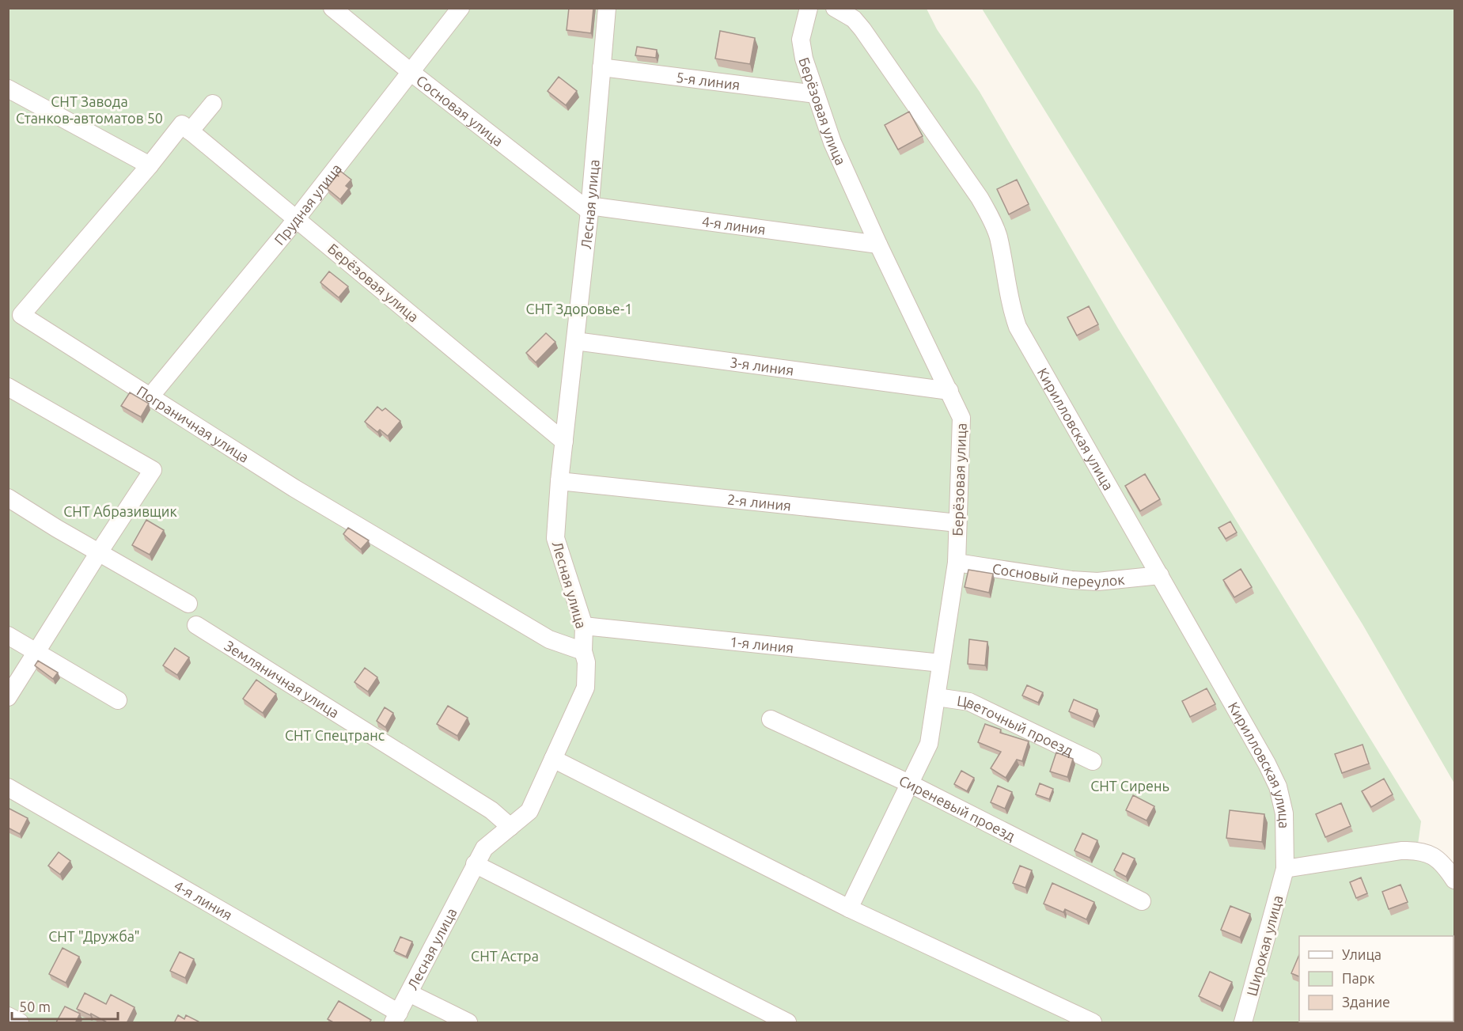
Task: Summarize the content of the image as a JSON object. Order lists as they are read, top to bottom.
{
  "streets": {
    "street": [
      "5-я линия",
      "Сосновая улица",
      "Берёзовая улица",
      "Прудная улица",
      "Лесная улица",
      "4-я линия",
      "3-я линия",
      "Пограничная улица",
      "Кирилловская улица",
      "2-я линия",
      "Сосновый переулок",
      "1-я линия",
      "Земляничная улица",
      "Цветочный проезд",
      "Сиреневый проезд",
      "Широкая улица"
    ]
  },
  "crossings": [
    ["5-я линия", "Берёзовая улица"],
    ["5-я линия", "Лесная улица"],
    ["Сосновая улица", "Прудная улица"],
    ["Сосновая улица", "Лесная улица"],
    ["Сосновая улица", "4-я линия"],
    ["Берёзовая улица", "Прудная улица"],
    ["Берёзовая улица", "Лесная улица"],
    ["Берёзовая улица", "4-я линия"],
    ["Берёзовая улица", "3-я линия"],
    ["Берёзовая улица", "Пограничная улица"],
    ["Берёзовая улица", "2-я линия"],
    ["Берёзовая улица", "Сосновый переулок"],
    ["Берёзовая улица", "1-я линия"],
    ["Берёзовая улица", "Цветочный проезд"],
    ["Берёзовая улица", "Сиреневый проезд"],
    ["Прудная улица", "Пограничная улица"],
    ["Лесная улица", "4-я линия"],
    ["Лесная улица", "3-я линия"],
    ["Лесная улица", "Пограничная улица"],
    ["Лесная улица", "2-я линия"],
    ["Лесная улица", "1-я линия"],
    ["Лесная улица", "Земляничная улица"],
    ["Кирилловская улица", "Сосновый переулок"],
    ["Кирилловская улица", "Широкая улица"]
  ],
  "parks": [
    "СНТ Завода Станков-автоматов 50",
    "СНТ Здоровье-1",
    "СНТ Абразивщик",
    "СНТ Спецтранс",
    "СНТ Сирень",
    "СНТ \"Дружба\"",
    "СНТ Астра"
  ],
  "legend": ["Улица", "Парк", "Здание"],
  "scale_bar": "50 m"
}
